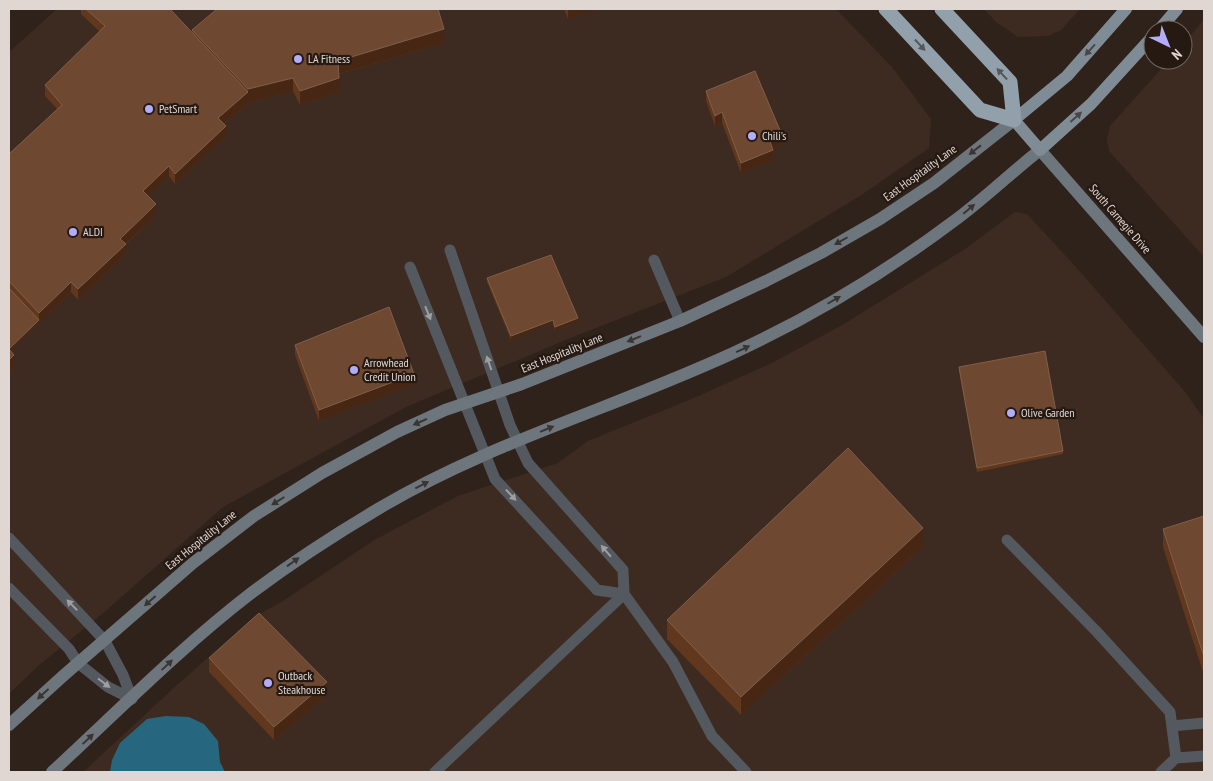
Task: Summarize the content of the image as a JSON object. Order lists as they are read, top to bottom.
{
  "streets": {
    "main road": ["East Hospitality Lane", "South Carnegie Drive"]
  },
  "crossings": [
    ["East Hospitality Lane", "South Carnegie Drive"]
  ],
  "places": [
    "LA Fitness",
    "PetSmart",
    "Chili's",
    "ALDI",
    "Arrowhead Credit Union",
    "Olive Garden",
    "Outback Steakhouse"
  ],
  "north": "bottom right"
}
